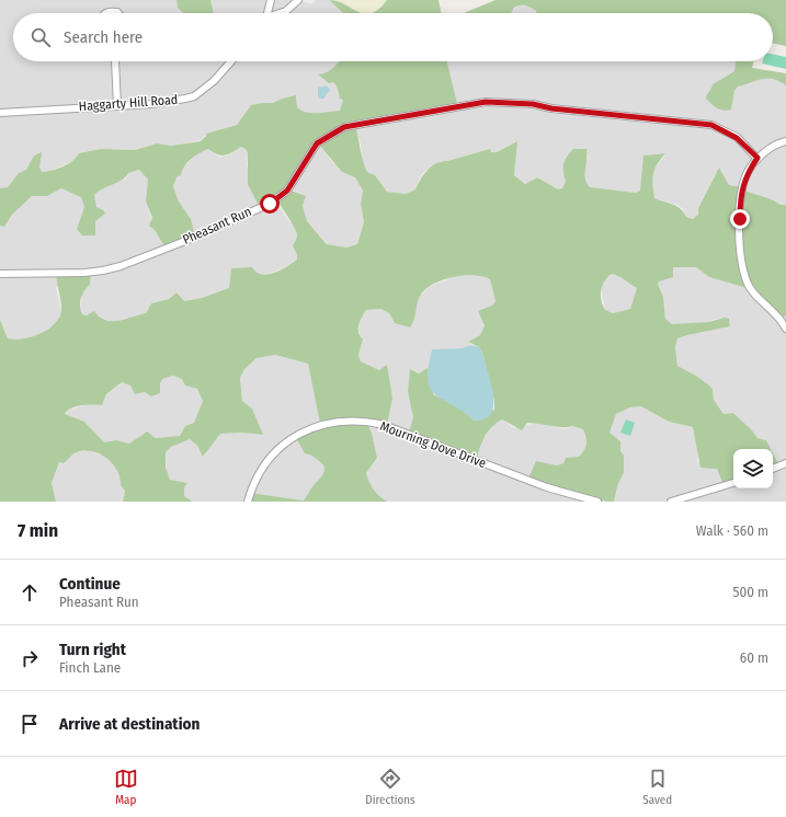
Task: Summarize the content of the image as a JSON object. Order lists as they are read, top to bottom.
{
  "streets": {
    "street": ["Haggarty Hill Road", "Pheasant Run", "Mourning Dove Drive"]
  },
  "page": {
    "search": "Search here",
    "heading": ["7 min", "Walk · 560 m"],
    "list": [
      ["Continue", "Pheasant Run", "500 m"],
      ["Turn right", "Finch Lane", "60 m"],
      "Arrive at destination"
    ],
    "nav": ["Map", "Directions", "Saved"]
  }
}
